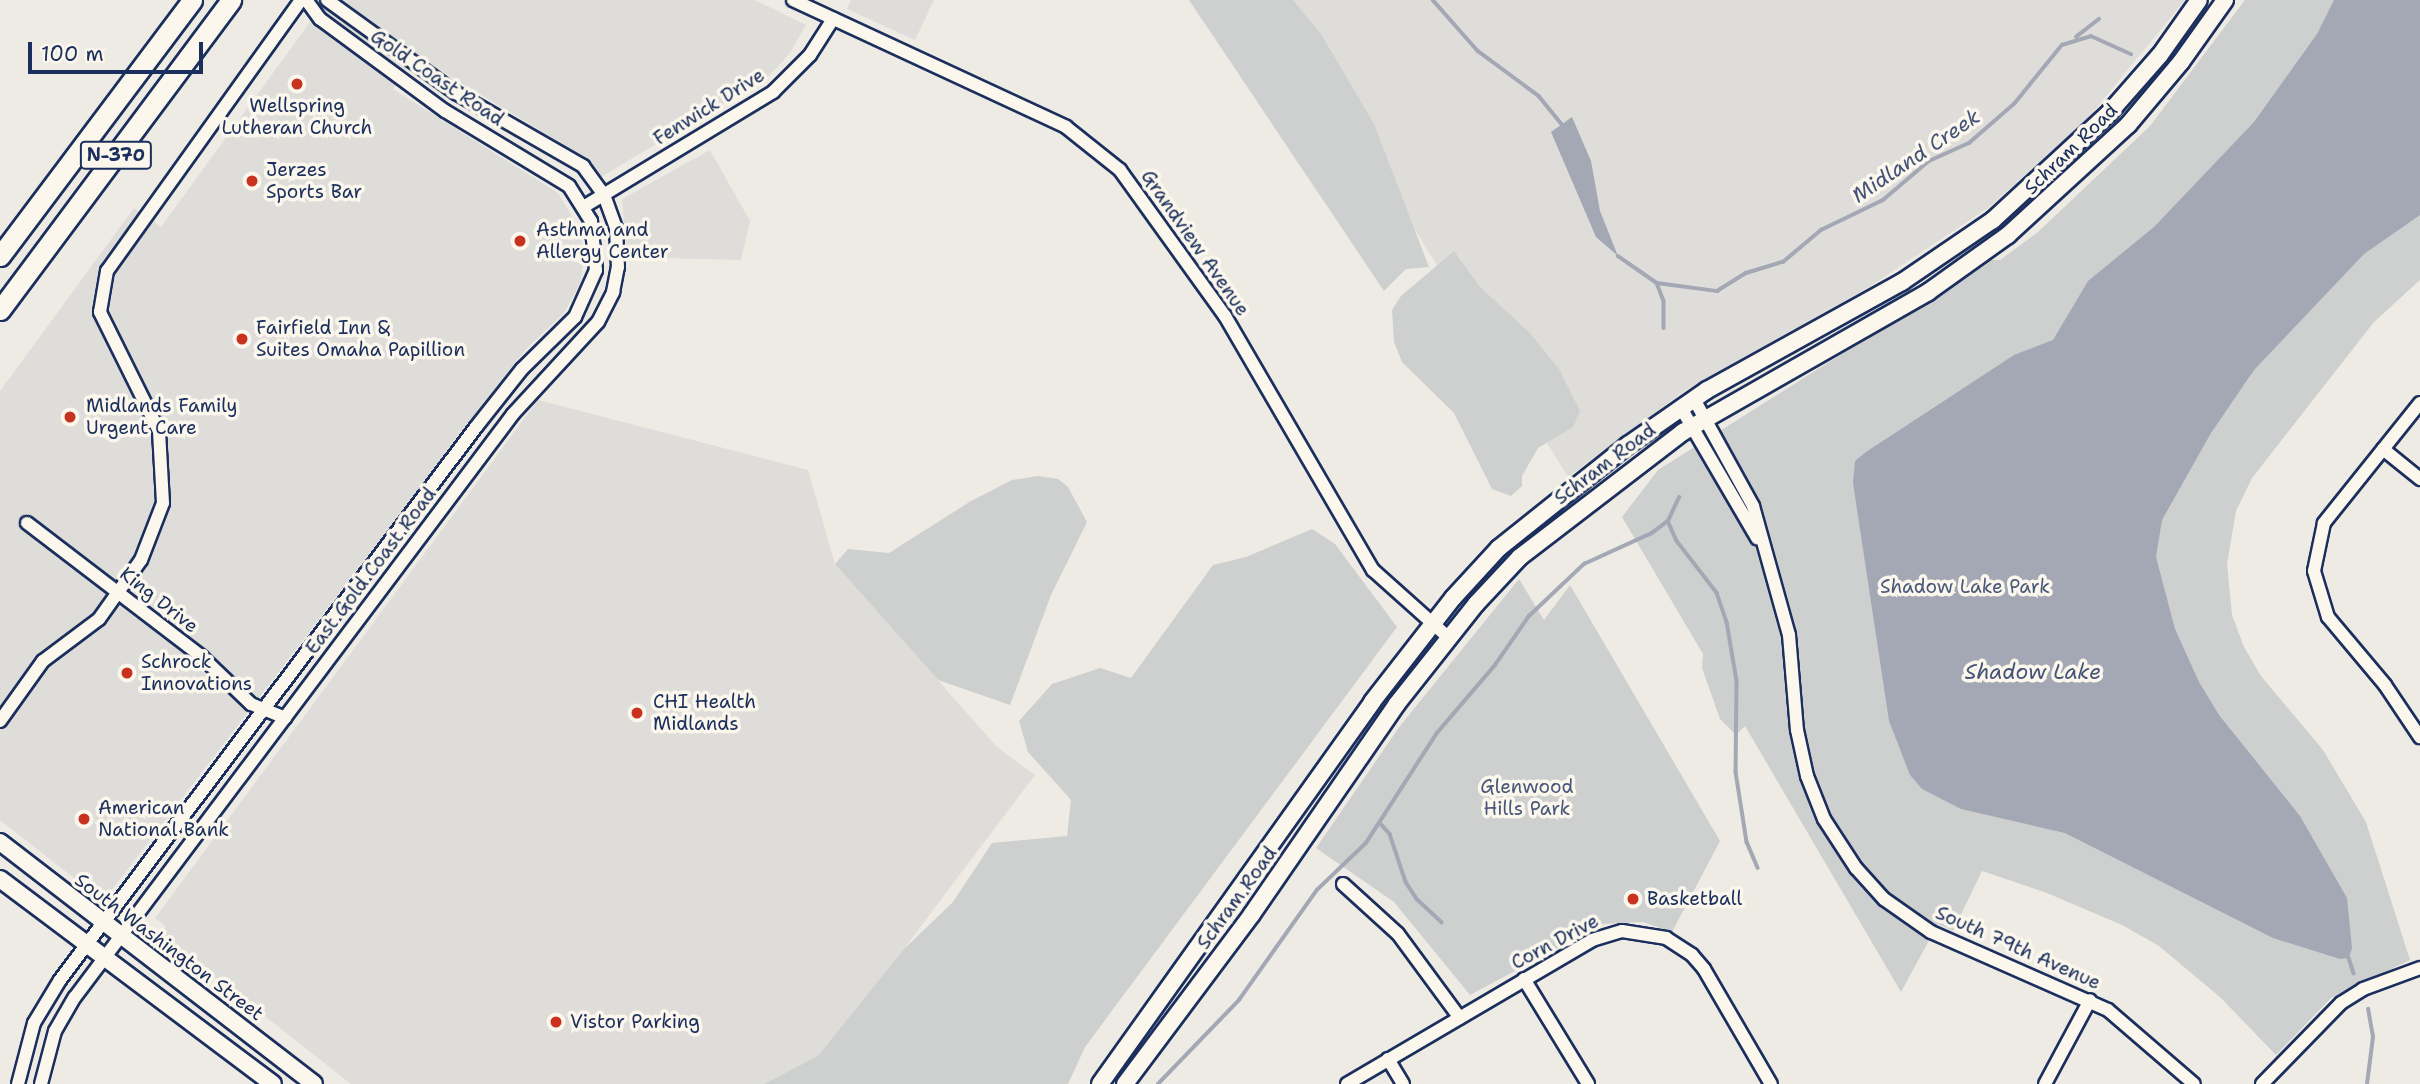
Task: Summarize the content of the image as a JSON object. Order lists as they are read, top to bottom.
{
  "streets": {
    "highway": ["N-370"],
    "main road": ["Schram Road", "South Washington Street"],
    "street": [
      "Gold Coast Road",
      "Fenwick Drive",
      "Grandview Avenue",
      "East Gold Coast Road",
      "King Drive",
      "Corn Drive",
      "South 79th Avenue"
    ]
  },
  "crossings": [
    ["Gold Coast Road", "Fenwick Drive"],
    ["Gold Coast Road", "East Gold Coast Road"],
    ["Fenwick Drive", "Grandview Avenue"],
    ["Fenwick Drive", "East Gold Coast Road"],
    ["Schram Road", "Grandview Avenue"],
    ["Schram Road", "South 79th Avenue"],
    ["East Gold Coast Road", "King Drive"],
    ["East Gold Coast Road", "South Washington Street"]
  ],
  "water": ["Midland Creek", "Shadow Lake"],
  "parks": ["Shadow Lake Park", "Glenwood Hills Park"],
  "places": [
    "Wellspring Lutheran Church",
    "Jerzes Sports Bar",
    "Asthma and Allergy Center",
    "Fairfield Inn & Suites Omaha Papillion",
    "Midlands Family Urgent Care",
    "Schrock Innovations",
    "CHI Health Midlands",
    "American National Bank",
    "Basketball",
    "Vistor Parking"
  ],
  "scale_bar": "100 m"
}
